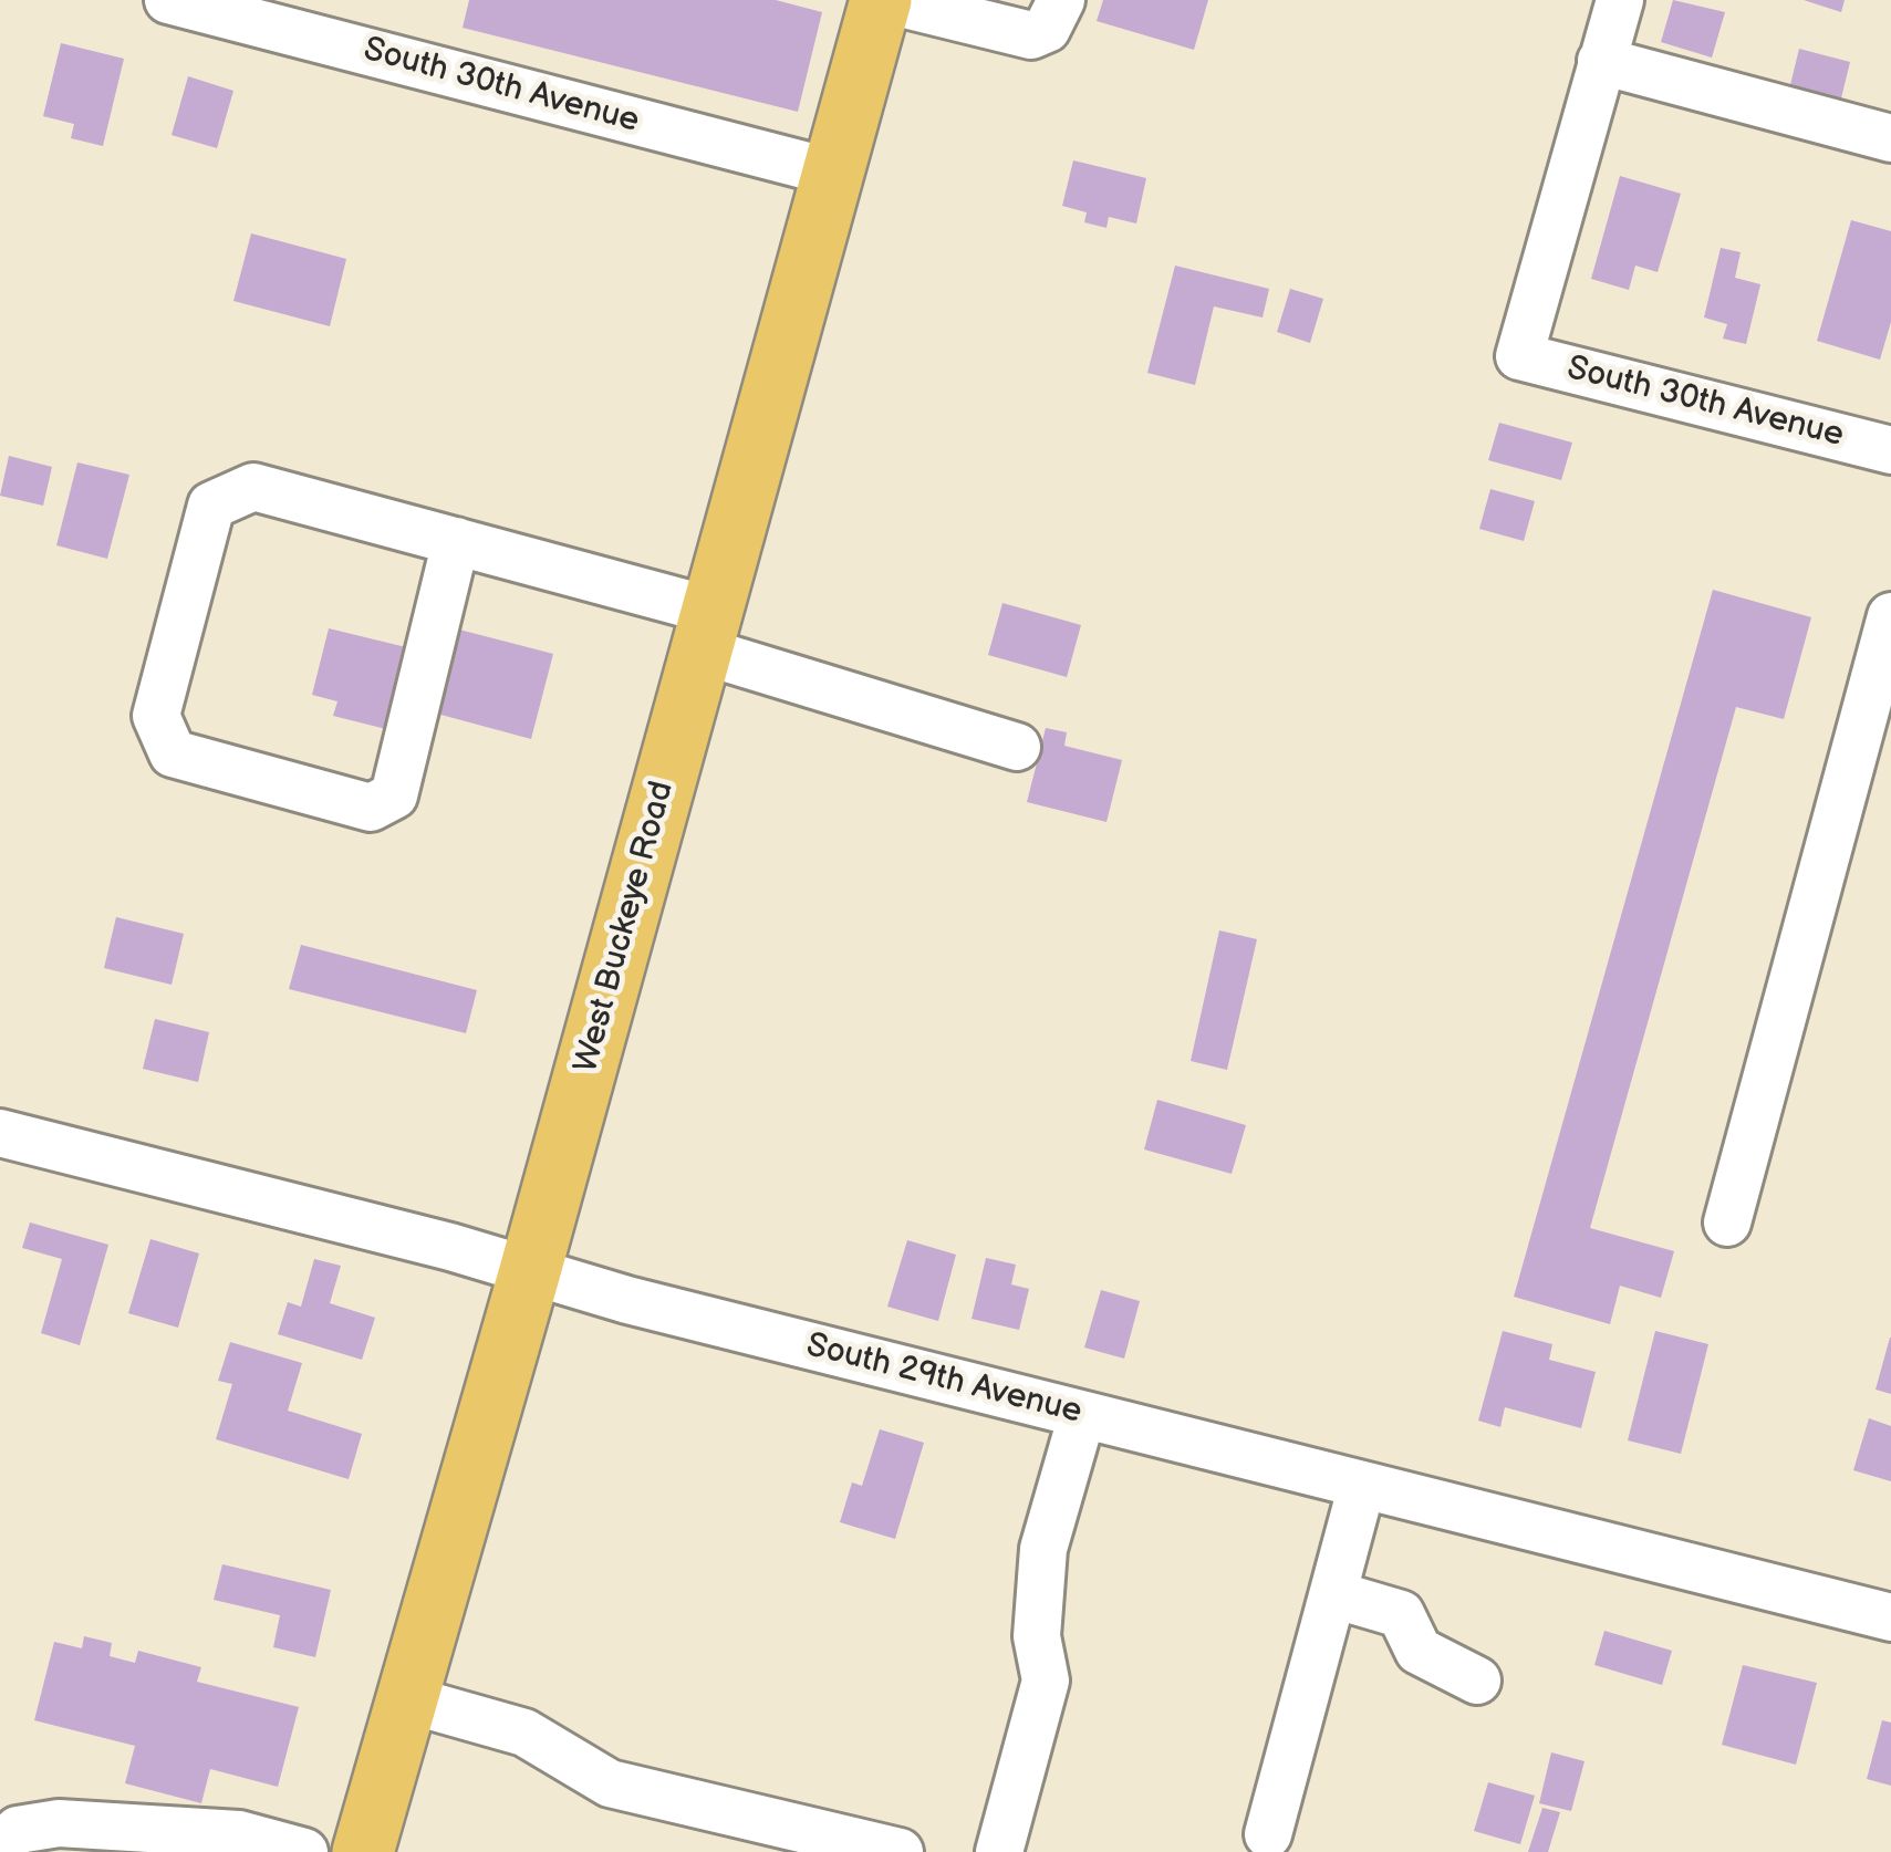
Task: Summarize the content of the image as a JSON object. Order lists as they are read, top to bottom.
{
  "streets": {
    "main road": ["West Buckeye Road"],
    "street": ["South 30th Avenue", "South 29th Avenue"]
  },
  "crossings": [
    ["South 30th Avenue", "West Buckeye Road"],
    ["West Buckeye Road", "South 29th Avenue"]
  ]
}
